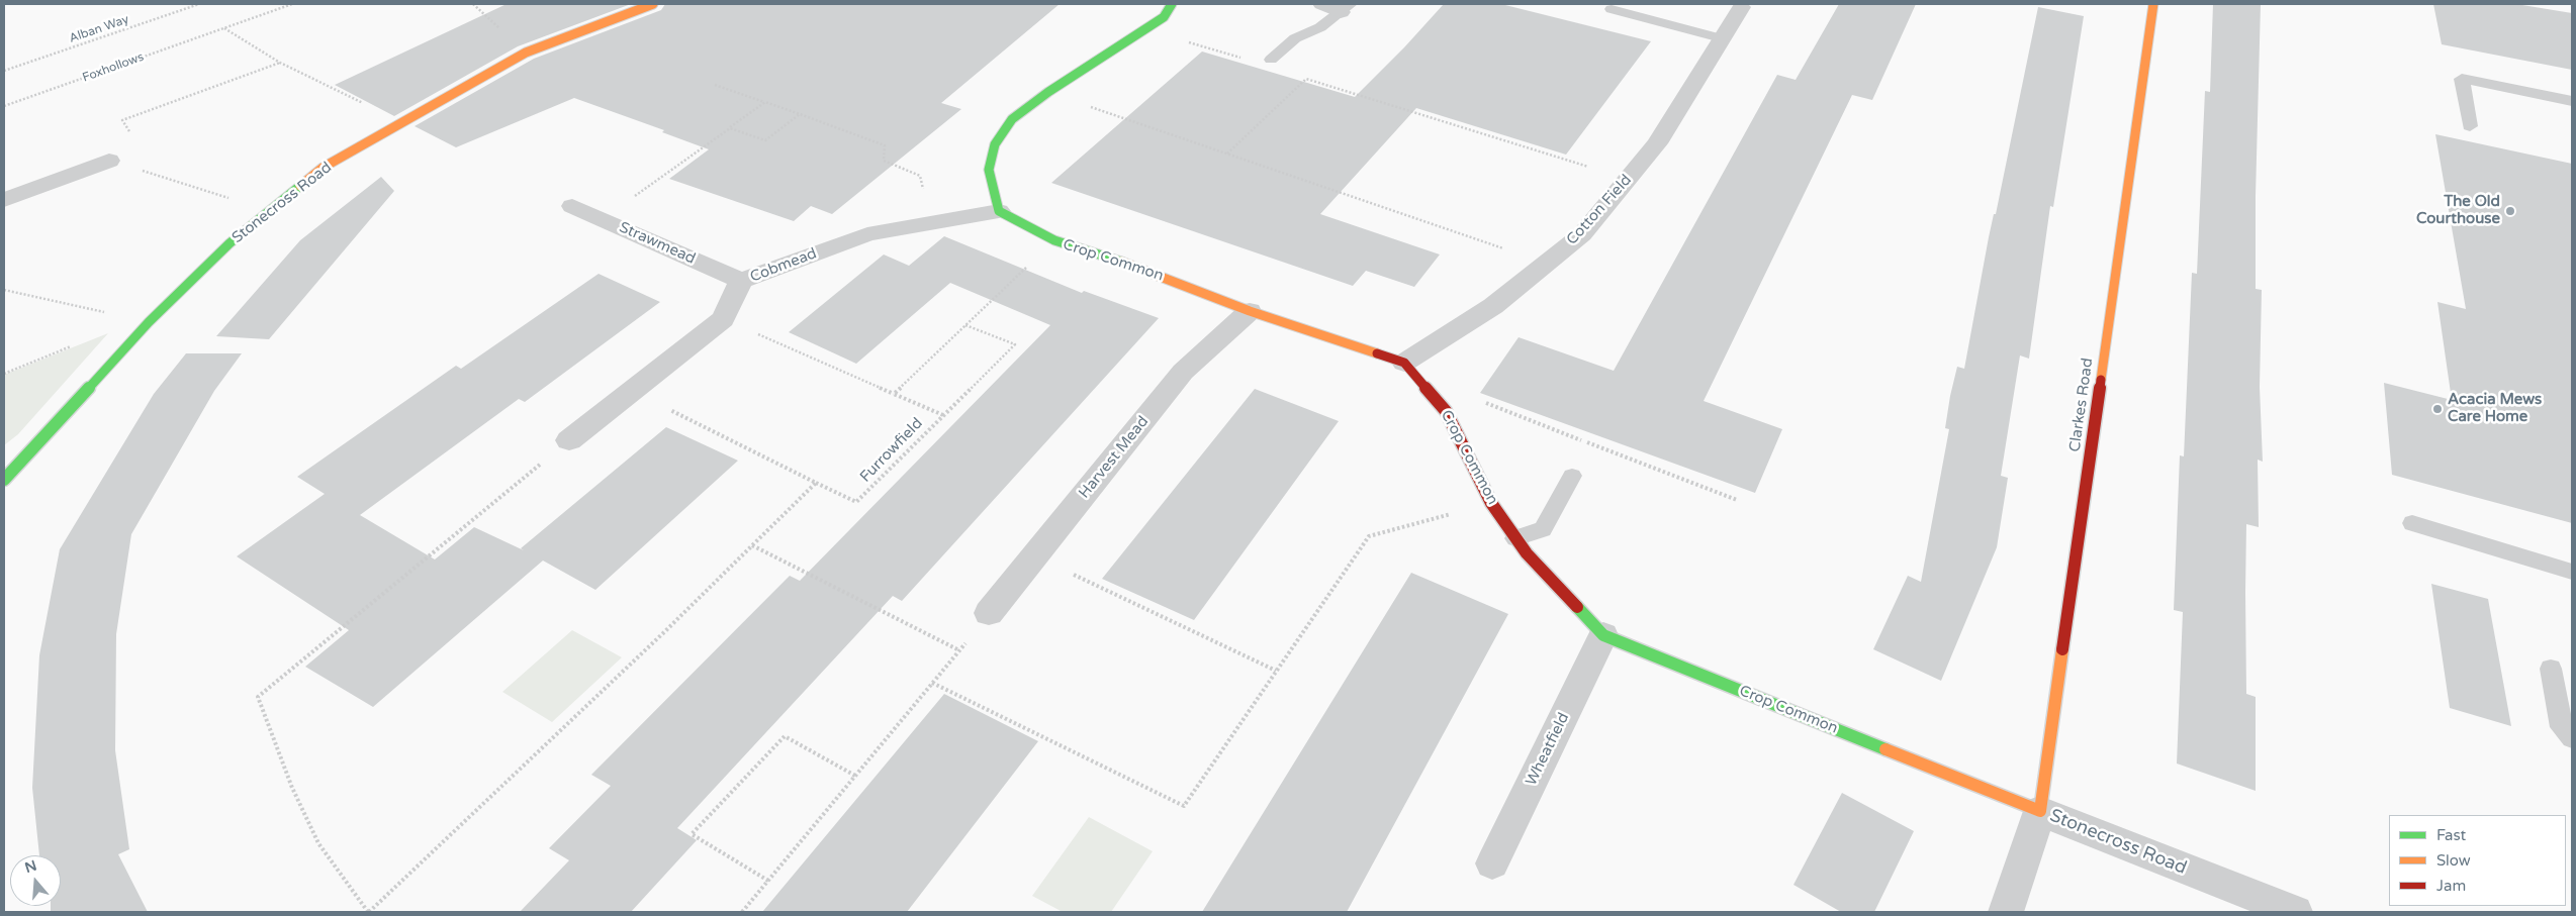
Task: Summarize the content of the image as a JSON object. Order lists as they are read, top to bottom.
{
  "streets": {
    "street": [
      "Stonecross Road",
      "Cotton Field",
      "Strawmead",
      "Crop Common",
      "Cobmead",
      "Clarkes Road",
      "Harvest Mead",
      "Wheatfield"
    ],
    "path": ["Alban Way", "Foxhollows", "Furrowfield"]
  },
  "crossings": [
    ["Stonecross Road", "Crop Common"],
    ["Stonecross Road", "Clarkes Road"],
    ["Cotton Field", "Crop Common"],
    ["Strawmead", "Cobmead"],
    ["Crop Common", "Cobmead"],
    ["Crop Common", "Clarkes Road"],
    ["Crop Common", "Harvest Mead"],
    ["Crop Common", "Wheatfield"],
    ["Cobmead", "Furrowfield"]
  ],
  "places": ["The Old Courthouse", "Acacia Mews Care Home"],
  "legend": ["Fast", "Slow", "Jam"],
  "north": "top"
}
